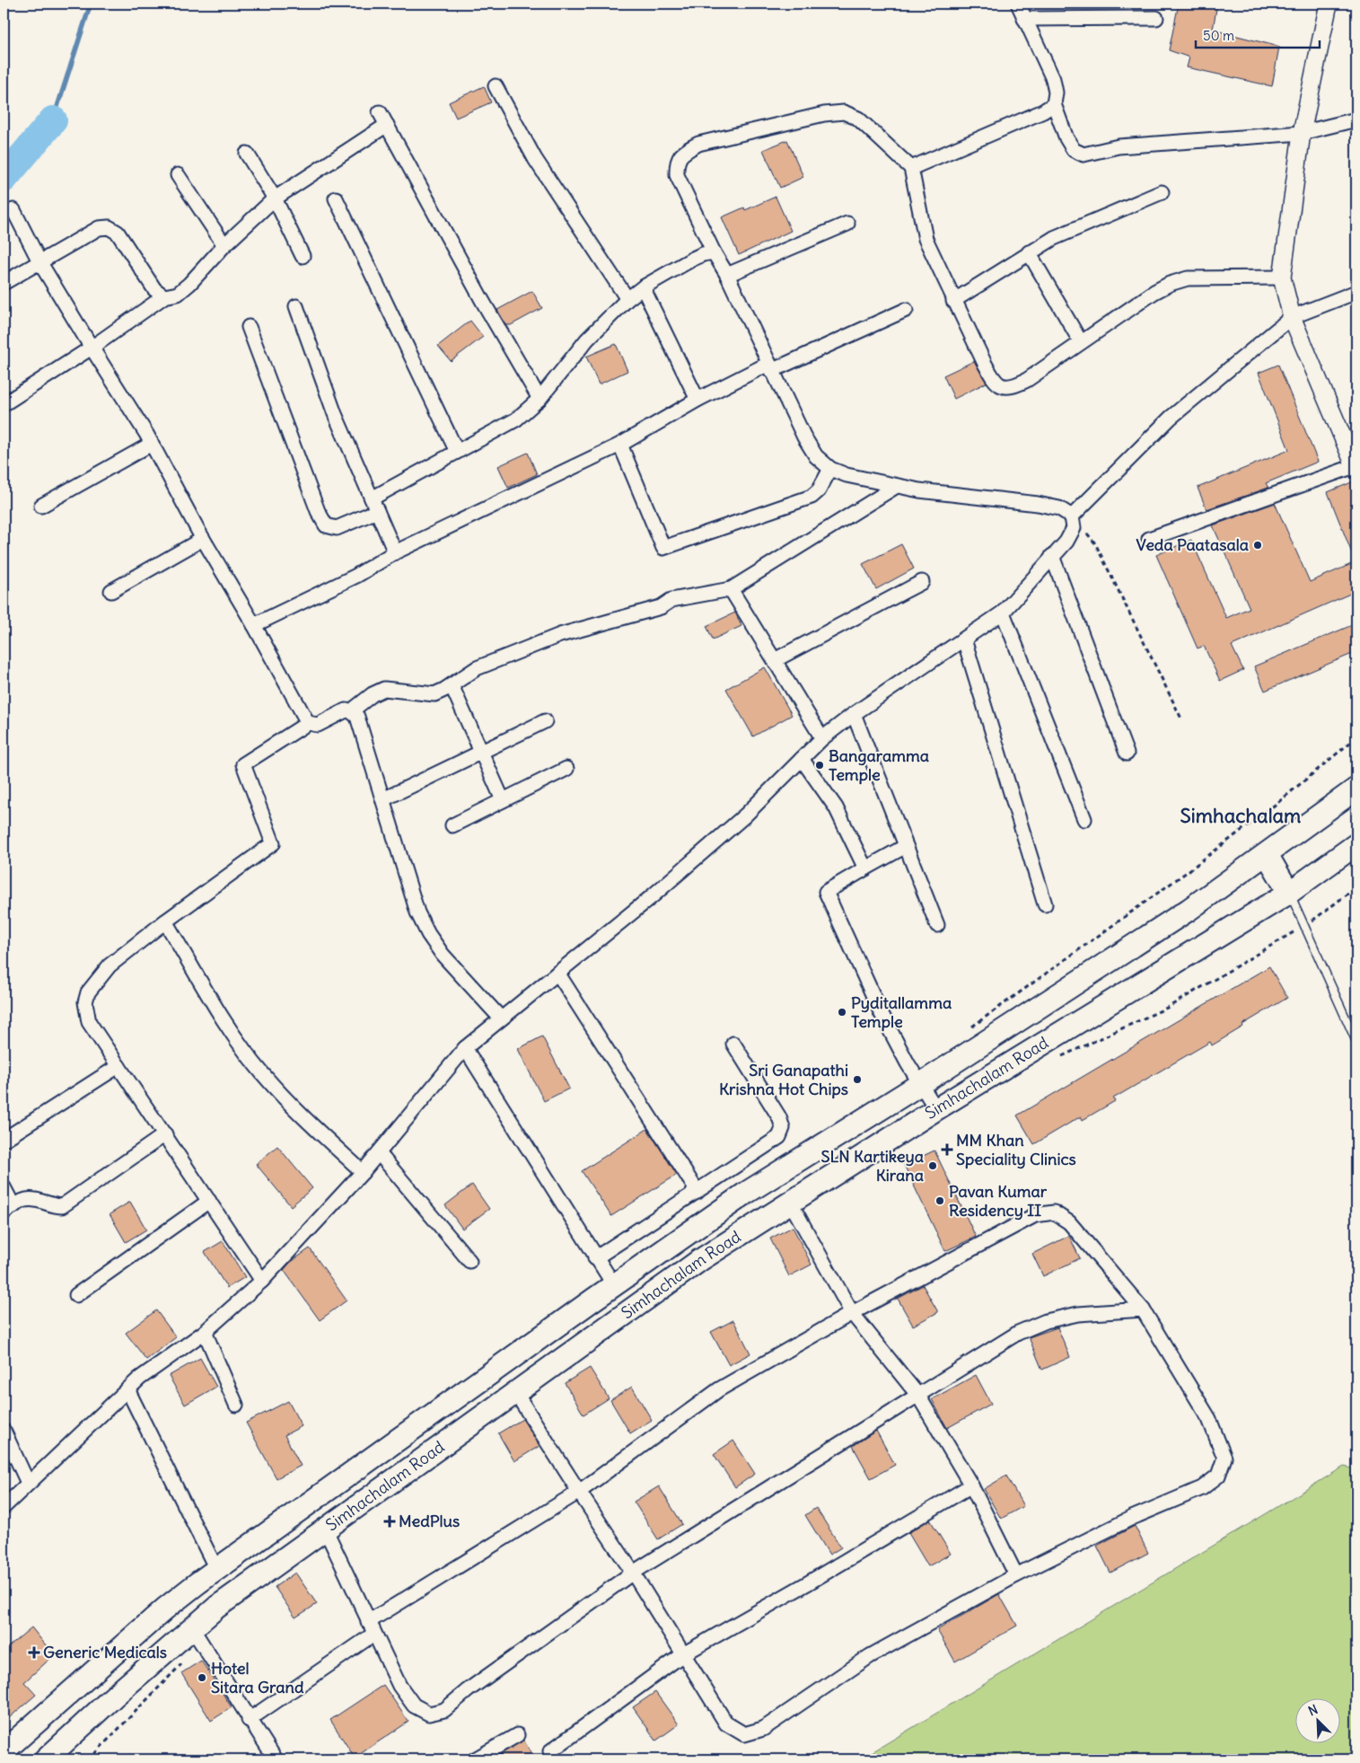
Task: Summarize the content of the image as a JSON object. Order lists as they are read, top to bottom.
{
  "streets": {
    "main road": ["Simhachalam Road"]
  },
  "districts": ["Simhachalam"],
  "places": {
    "other": [
      "Veda Paatasala",
      "Bangaramma Temple",
      "Pyditallamma Temple",
      "Sri Ganapathi Krishna Hot Chips",
      "SLN Kartikeya Kirana",
      "Pavan Kumar Residency II",
      "Hotel Sitara Grand"
    ],
    "health": ["MM Khan Speciality Clinics", "MedPlus", "Generic Medicals"]
  },
  "scale_bar": "50 m",
  "north": "top left"
}
